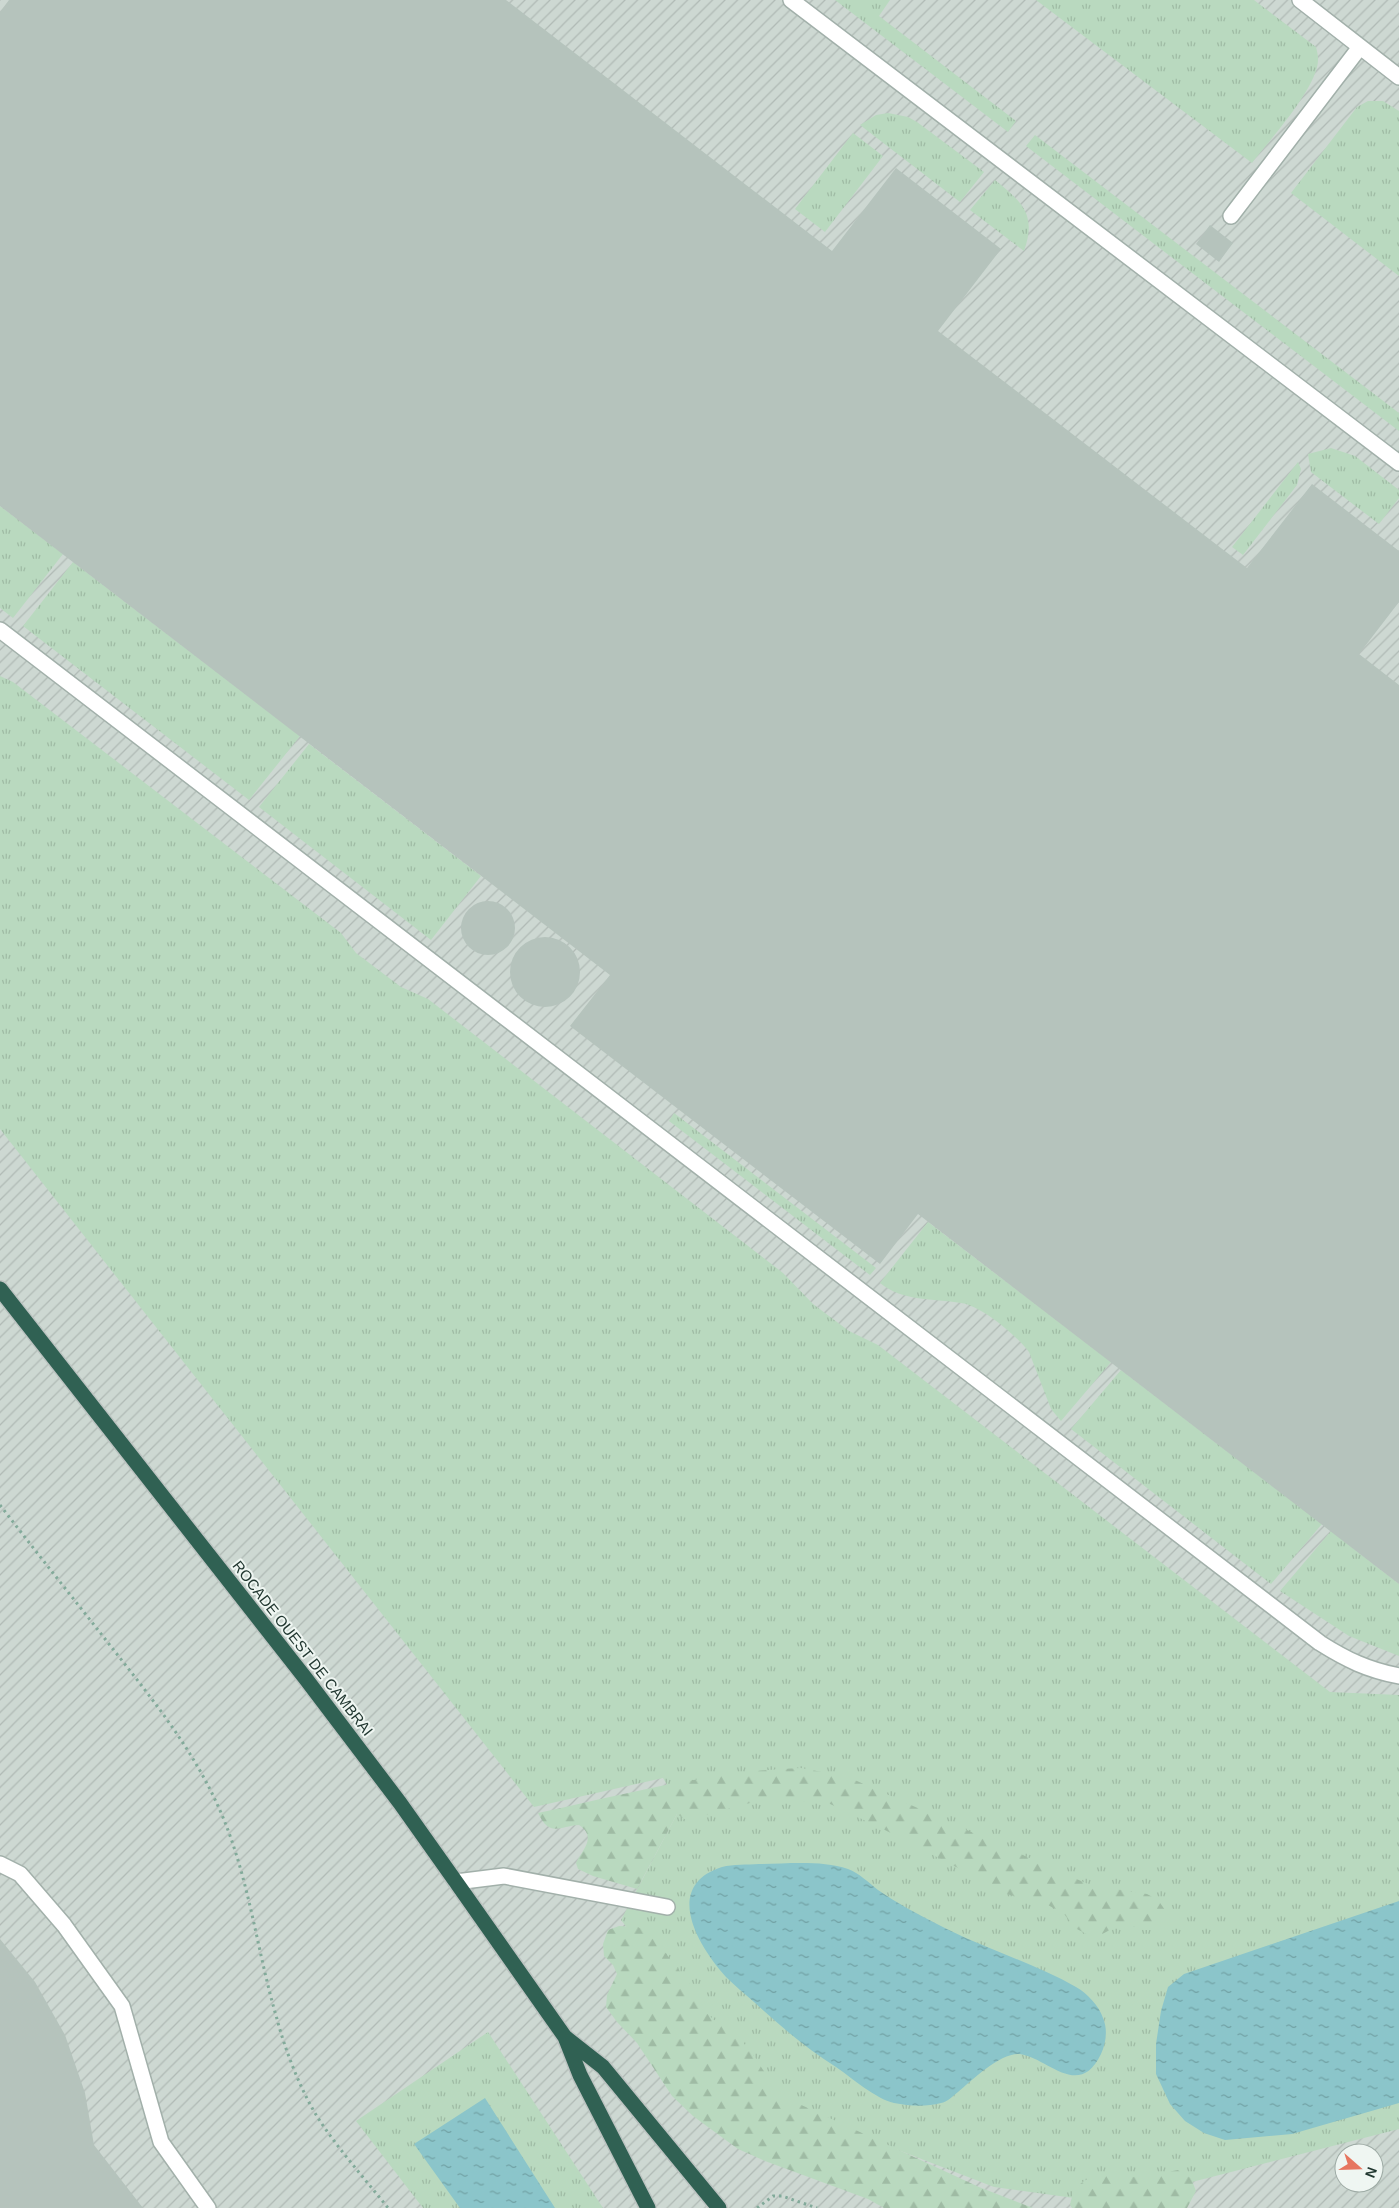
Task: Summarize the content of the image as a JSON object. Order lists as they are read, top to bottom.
{
  "streets": {
    "highway": ["ROCADE OUEST DE CAMBRAI"]
  },
  "north": "right"
}
